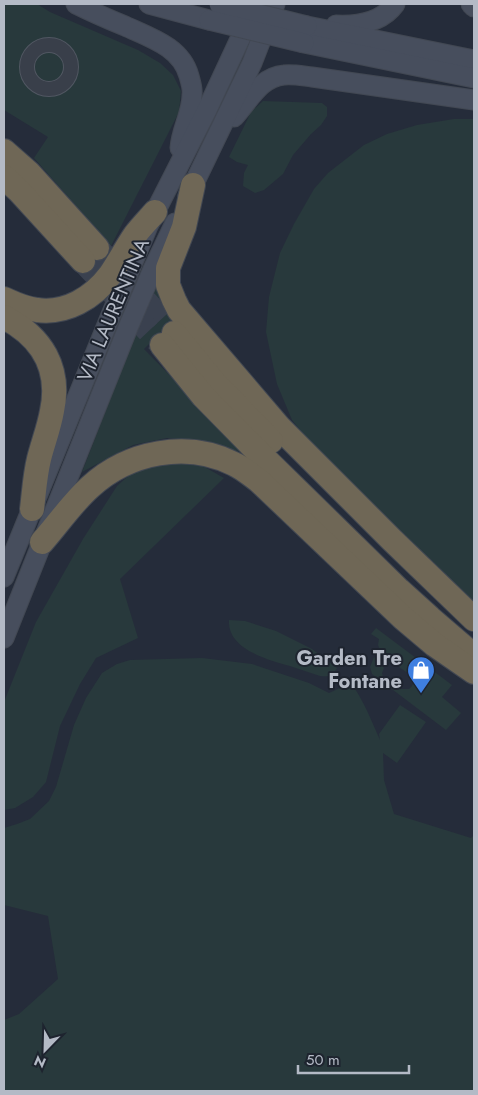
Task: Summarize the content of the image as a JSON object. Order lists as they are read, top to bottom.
{
  "streets": {
    "main road": ["VIA LAURENTINA"]
  },
  "places": {
    "shop": ["Garden Tre Fontane"]
  },
  "scale_bar": "50 m",
  "north": "bottom left"
}
